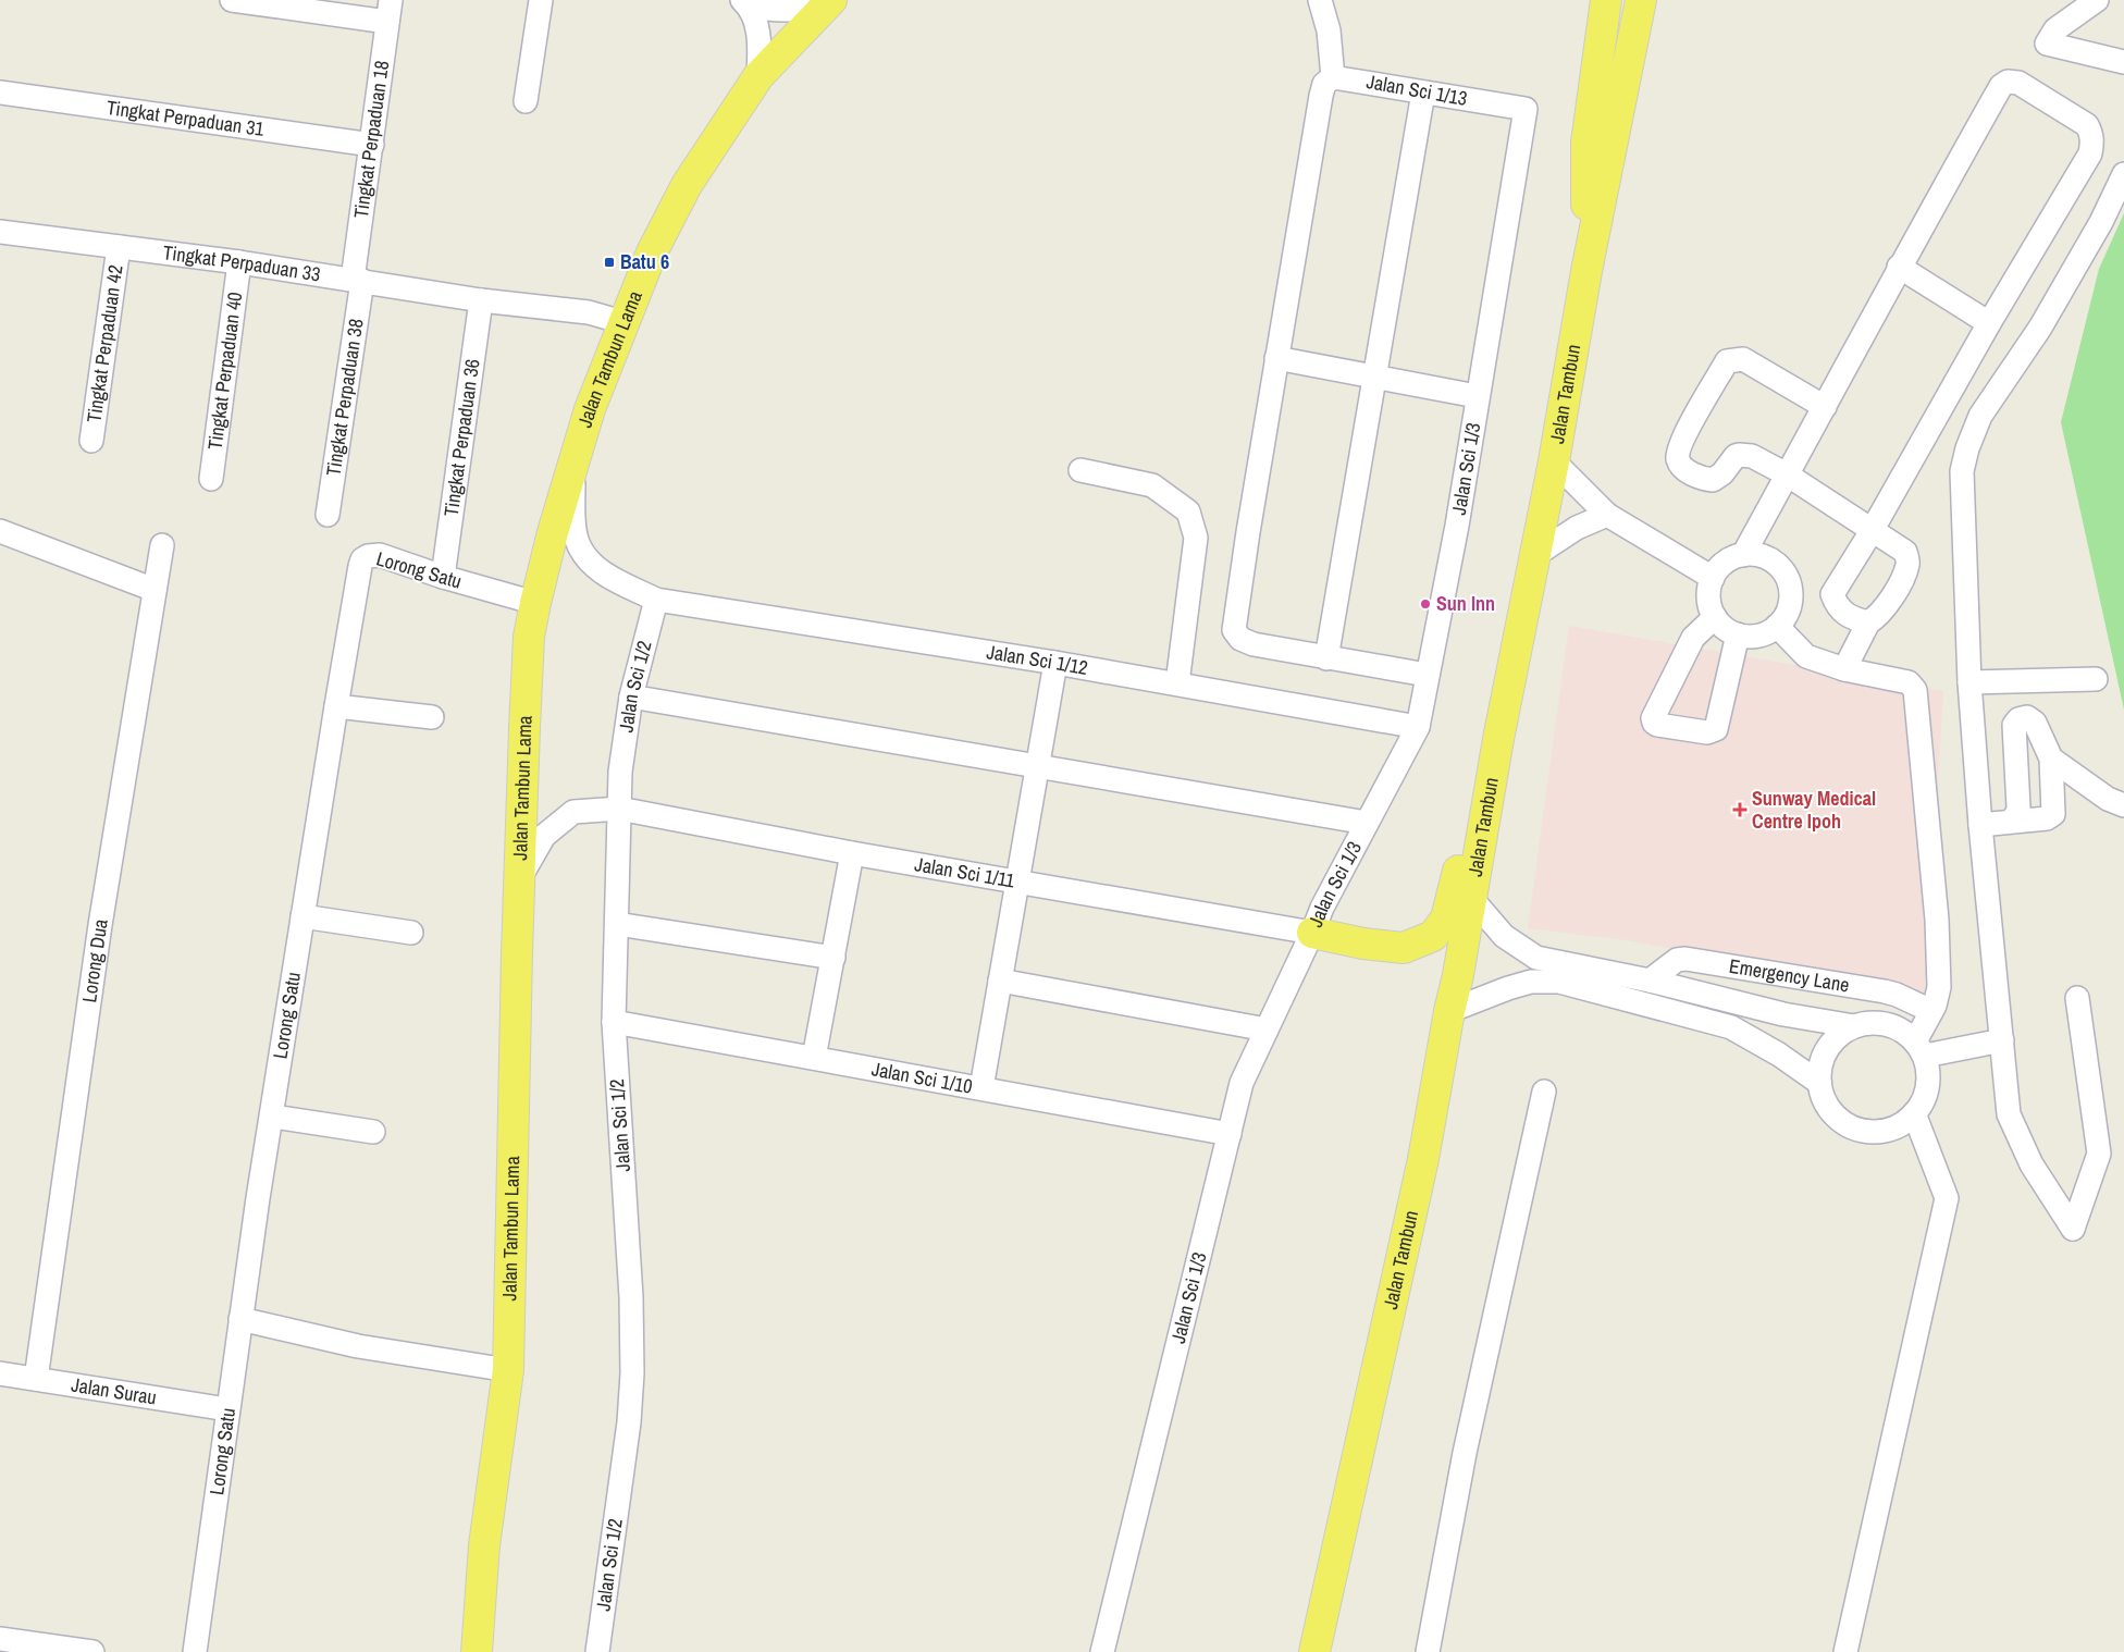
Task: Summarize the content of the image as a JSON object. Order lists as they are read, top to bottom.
{
  "streets": {
    "main road": ["Jalan Tambun Lama", "Jalan Tambun"],
    "street": [
      "Jalan Sci 1/13",
      "Tingkat Perpaduan 31",
      "Tingkat Perpaduan 18",
      "Tingkat Perpaduan 33",
      "Tingkat Perpaduan 42",
      "Tingkat Perpaduan 40",
      "Tingkat Perpaduan 38",
      "Tingkat Perpaduan 36",
      "Jalan Sci 1/3",
      "Lorong Satu",
      "Jalan Sci 1/12",
      "Jalan Sci 1/2",
      "Jalan Sci 1/11",
      "Lorong Dua",
      "Emergency Lane",
      "Jalan Sci 1/10",
      "Jalan Surau"
    ]
  },
  "crossings": [
    ["Jalan Sci 1/13", "Jalan Sci 1/3"],
    ["Tingkat Perpaduan 31", "Tingkat Perpaduan 18"],
    ["Tingkat Perpaduan 18", "Tingkat Perpaduan 33"],
    ["Tingkat Perpaduan 18", "Tingkat Perpaduan 38"],
    ["Tingkat Perpaduan 33", "Tingkat Perpaduan 42"],
    ["Tingkat Perpaduan 33", "Jalan Tambun Lama"],
    ["Tingkat Perpaduan 33", "Tingkat Perpaduan 40"],
    ["Tingkat Perpaduan 33", "Tingkat Perpaduan 38"],
    ["Tingkat Perpaduan 33", "Tingkat Perpaduan 36"],
    ["Jalan Tambun Lama", "Lorong Satu"],
    ["Jalan Tambun Lama", "Jalan Sci 1/12"],
    ["Jalan Tambun Lama", "Jalan Sci 1/11"],
    ["Tingkat Perpaduan 36", "Lorong Satu"],
    ["Jalan Sci 1/3", "Jalan Sci 1/12"],
    ["Jalan Sci 1/3", "Jalan Sci 1/11"],
    ["Jalan Sci 1/3", "Jalan Sci 1/10"],
    ["Lorong Satu", "Jalan Surau"],
    ["Jalan Sci 1/12", "Jalan Sci 1/2"],
    ["Jalan Sci 1/2", "Jalan Sci 1/11"],
    ["Jalan Sci 1/2", "Jalan Sci 1/10"],
    ["Lorong Dua", "Jalan Surau"]
  ],
  "places": {
    "transit": ["Batu 6"],
    "other": ["Sun Inn"],
    "health": ["Sunway Medical Centre Ipoh"]
  }
}
